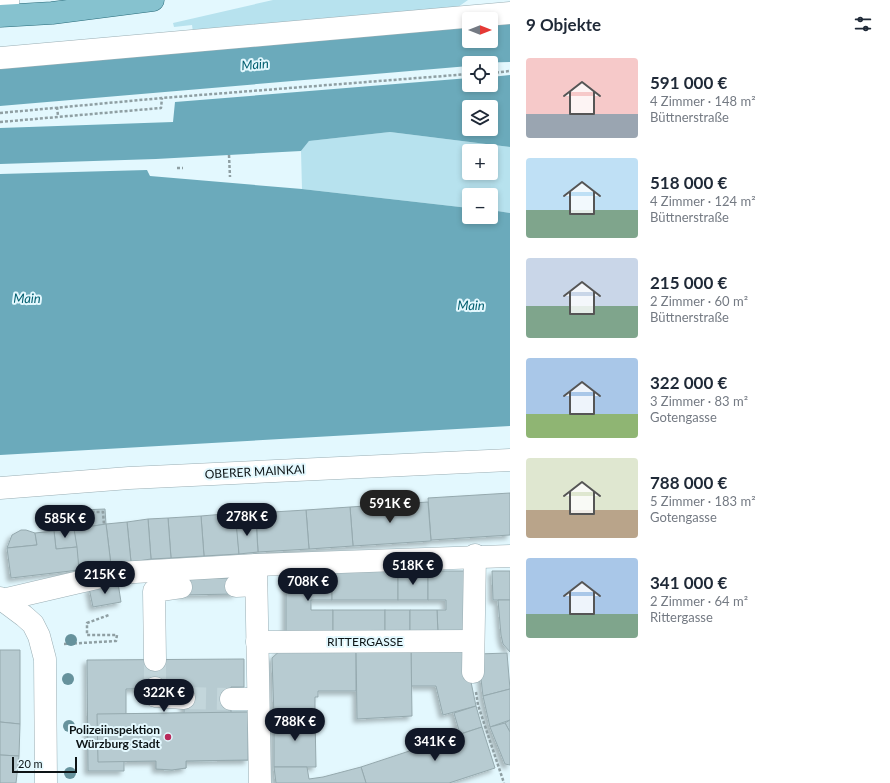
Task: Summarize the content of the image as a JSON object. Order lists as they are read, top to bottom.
{
  "streets": {
    "street": ["OBERER MAINKAI", "RITTERGASSE"]
  },
  "water": ["Main"],
  "places": ["Polizeiinspektion Würzburg Stadt"],
  "scale_bar": "20 m",
  "north": "right",
  "page": {
    "heading": "9 Objekte",
    "map_buttons": ["+", "−"],
    "list": [
      {
        "name": "591 000 €",
        "note": "4 Zimmer · 148 m² · Büttnerstraße"
      },
      {
        "name": "518 000 €",
        "note": "4 Zimmer · 124 m² · Büttnerstraße"
      },
      {
        "name": "215 000 €",
        "note": "2 Zimmer · 60 m² · Büttnerstraße"
      },
      {
        "name": "322 000 €",
        "note": "3 Zimmer · 83 m² · Gotengasse"
      },
      {
        "name": "788 000 €",
        "note": "5 Zimmer · 183 m² · Gotengasse"
      },
      {
        "name": "341 000 €",
        "note": "2 Zimmer · 64 m² · Rittergasse"
      }
    ],
    "price": [
      "591K €",
      "278K €",
      "585K €",
      "518K €",
      "215K €",
      "708K €",
      "322K €",
      "788K €",
      "341K €"
    ],
    "scale": "20 m"
  }
}
